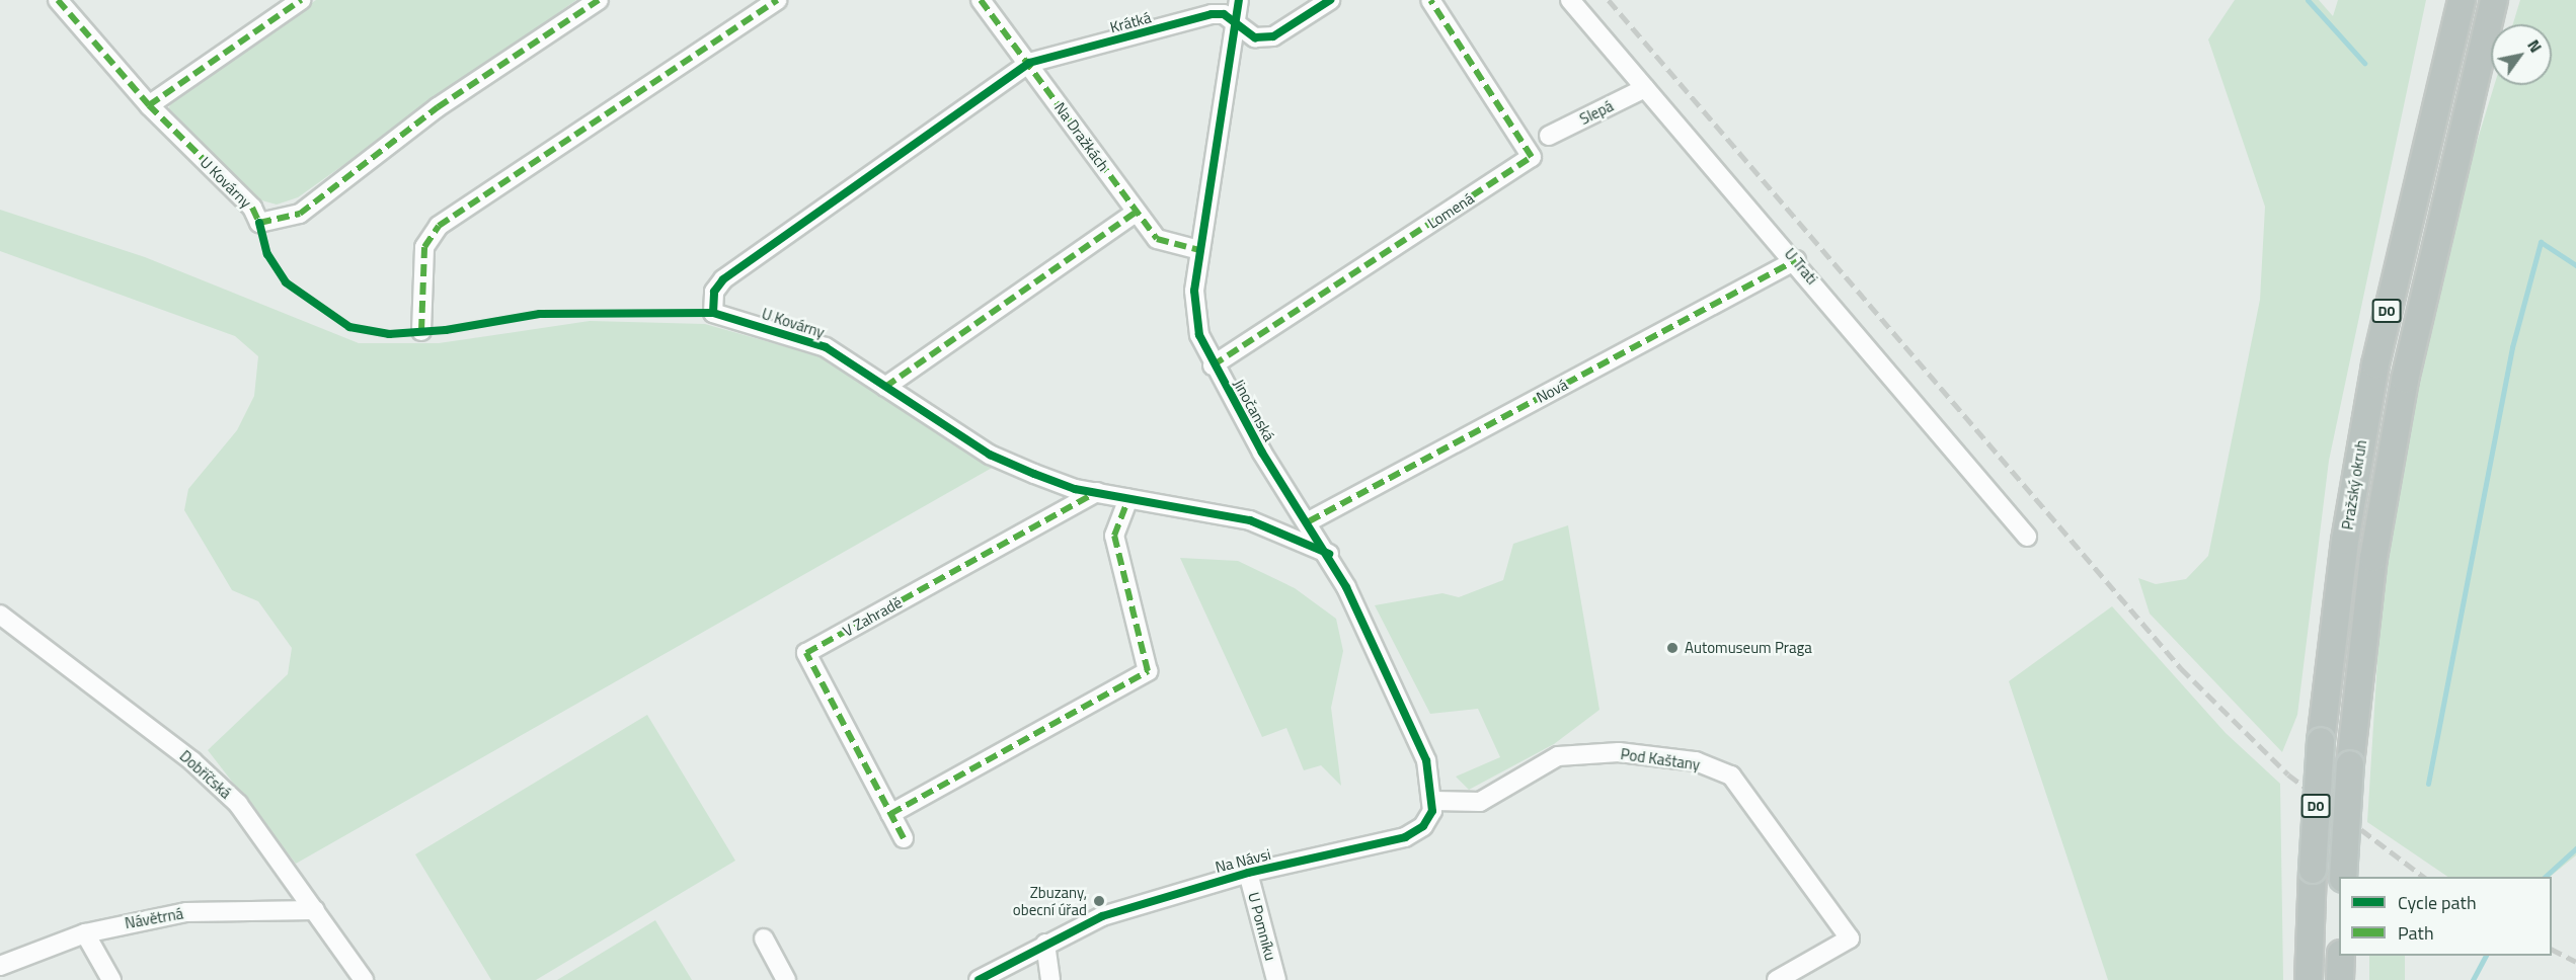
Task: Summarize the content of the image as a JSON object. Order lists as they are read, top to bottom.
{
  "streets": {
    "highway": ["D0", "Pražský okruh"],
    "street": [
      "Krátká",
      "Slepá",
      "Na Dražkách",
      "U Kovárny",
      "Lomená",
      "U Trati",
      "Nová",
      "Jinočanská",
      "V Zahradě",
      "Pod Kaštany",
      "Dobříčská",
      "Na Návsi",
      "Návětrná",
      "U Pomníku"
    ]
  },
  "crossings": [
    ["Krátká", "Na Dražkách"],
    ["Krátká", "U Kovárny"],
    ["Krátká", "Jinočanská"],
    ["Slepá", "U Trati"],
    ["Na Dražkách", "U Kovárny"],
    ["Na Dražkách", "Jinočanská"],
    ["U Kovárny", "Jinočanská"],
    ["U Kovárny", "V Zahradě"],
    ["Lomená", "Jinočanská"],
    ["U Trati", "Nová"],
    ["Nová", "Jinočanská"],
    ["Jinočanská", "Pod Kaštany"],
    ["Jinočanská", "Na Návsi"],
    ["Pod Kaštany", "Na Návsi"],
    ["Dobříčská", "Návětrná"],
    ["Na Návsi", "U Pomníku"]
  ],
  "places": ["Automuseum Praga", "Zbuzany, obecní úřad"],
  "legend": ["Cycle path", "Path"],
  "north": "top right"
}
